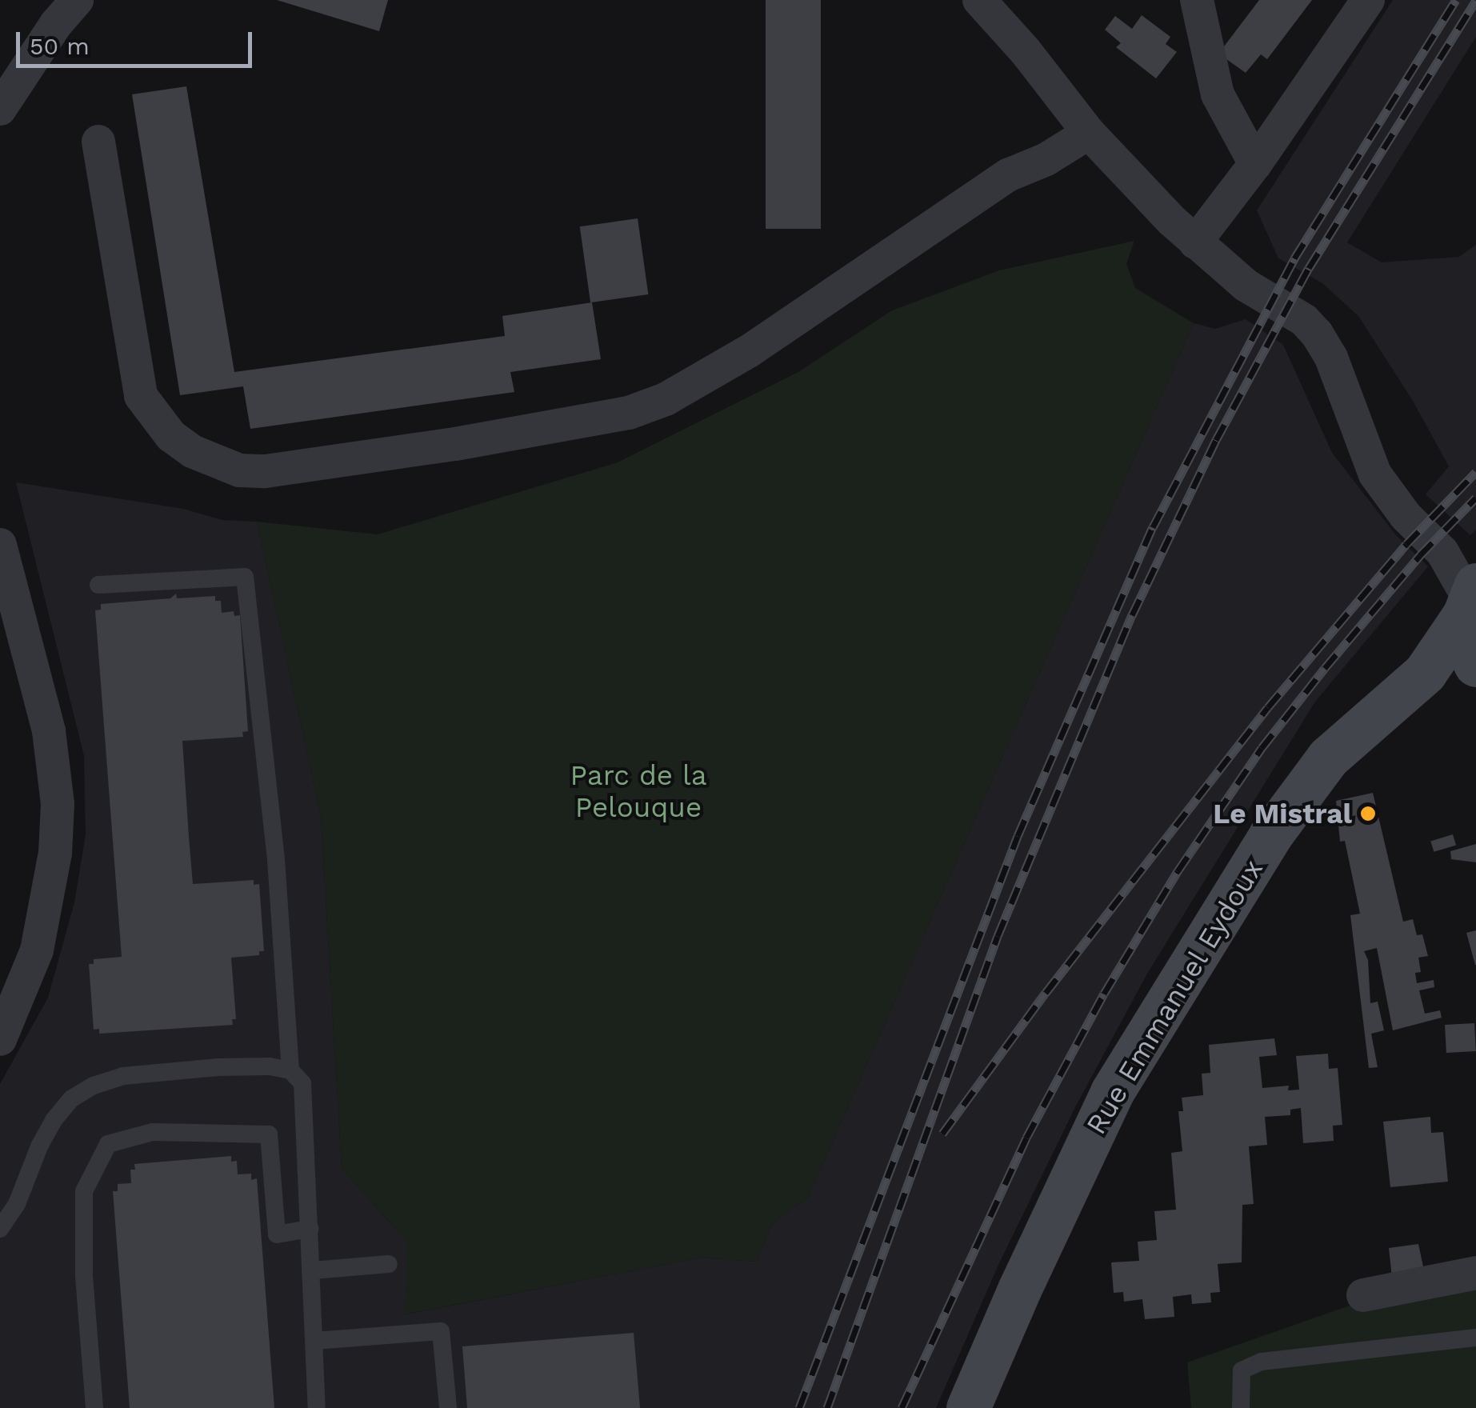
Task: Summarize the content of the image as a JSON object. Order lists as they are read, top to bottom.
{
  "streets": {
    "street": ["Rue Emmanuel Eydoux"]
  },
  "parks": ["Parc de la Pelouque"],
  "places": ["Le Mistral"],
  "scale_bar": "50 m"
}
